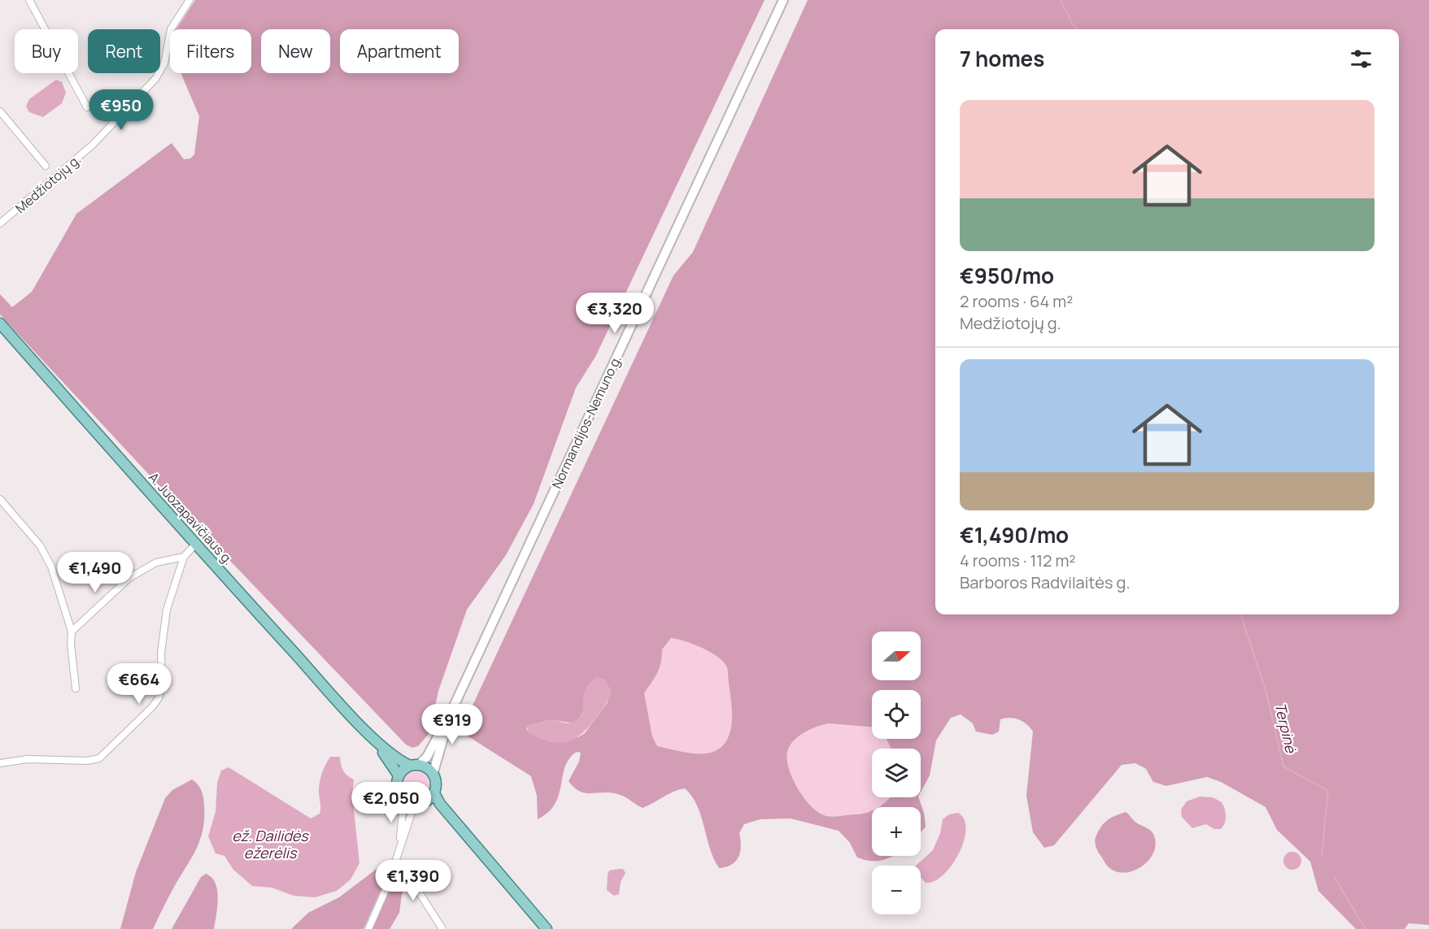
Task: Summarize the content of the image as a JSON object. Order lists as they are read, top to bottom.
{
  "streets": {
    "main road": ["Normandijos-Nemuno g.", "A. Juozapavičiaus g."],
    "street": ["Medžiotojų g."]
  },
  "crossings": [
    ["Normandijos-Nemuno g.", "A. Juozapavičiaus g."]
  ],
  "water": ["Terpinė", "ež. Dailidės ežerėlis"],
  "north": "right",
  "page": {
    "chip": [
      "Buy",
      "Rent",
      "Filters",
      "New",
      "Apartment"
    ],
    "heading": "7 homes",
    "list": [
      {
        "name": "€950/mo",
        "note": "2 rooms · 64 m² · Medžiotojų g."
      },
      {
        "name": "€1,490/mo",
        "note": "4 rooms · 112 m² · Barboros Radvilaitės g."
      }
    ],
    "price": [
      "€950",
      "€3,320",
      "€1,490",
      "€664",
      "€919",
      "€2,050",
      "€1,390"
    ],
    "map_buttons": ["+", "−"]
  }
}
